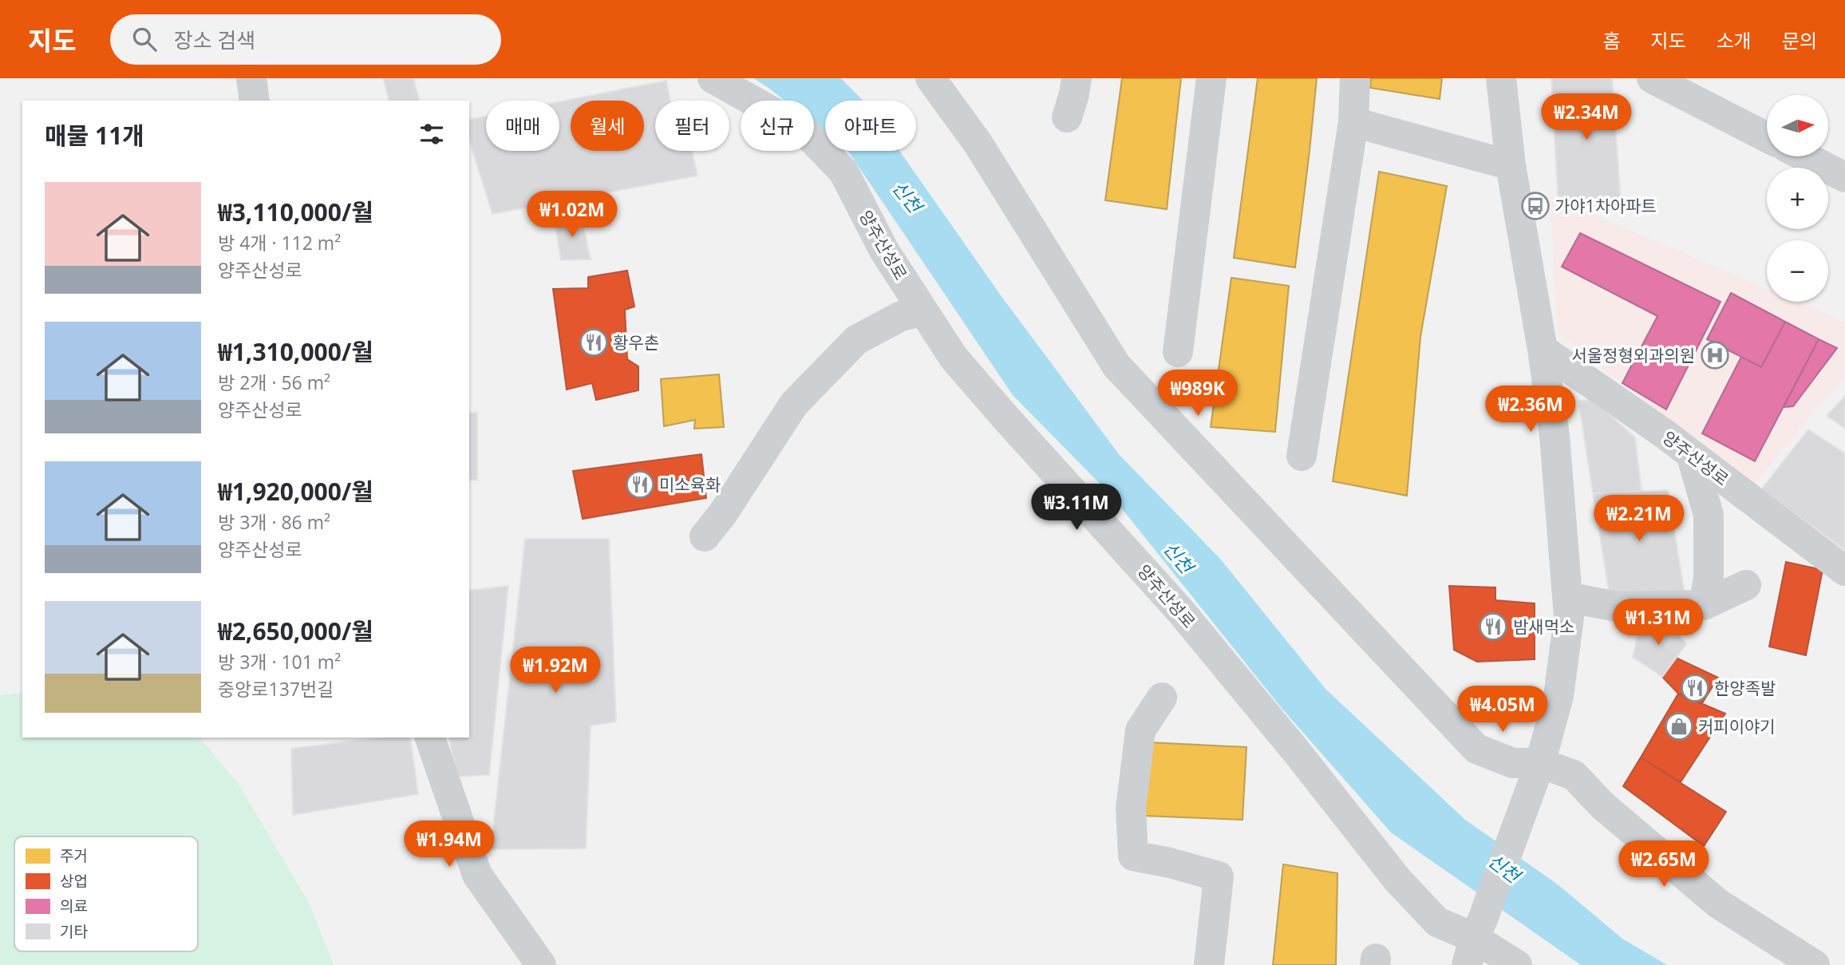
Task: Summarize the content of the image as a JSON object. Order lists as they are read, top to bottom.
{
  "streets": {
    "street": ["양주산성로"]
  },
  "water": ["신천"],
  "places": {
    "bus stop": ["가야1차아파트"],
    "restaurant": [
      "황우촌",
      "미소육화",
      "밤새먹소",
      "한양족발"
    ],
    "hospital": ["서울정형외과의원"],
    "shop": ["커피이야기"]
  },
  "legend": [
    "주거",
    "상업",
    "의료",
    "기타"
  ],
  "north": "right",
  "page": {
    "header": "지도",
    "search": "장소 검색",
    "nav": [
      "홈",
      "지도",
      "소개",
      "문의"
    ],
    "price": [
      "₩2.34M",
      "₩1.02M",
      "₩989K",
      "₩2.36M",
      "₩3.11M",
      "₩2.21M",
      "₩1.31M",
      "₩1.92M",
      "₩4.05M",
      "₩1.94M",
      "₩2.65M"
    ],
    "map_buttons": ["+", "−"],
    "chip": [
      "매매",
      "월세",
      "필터",
      "신규",
      "아파트"
    ],
    "heading": "매물 11개",
    "list": [
      {
        "name": "₩3,110,000/월",
        "note": "방 4개 · 112 m² · 양주산성로"
      },
      {
        "name": "₩1,310,000/월",
        "note": "방 2개 · 56 m² · 양주산성로"
      },
      {
        "name": "₩1,920,000/월",
        "note": "방 3개 · 86 m² · 양주산성로"
      },
      {
        "name": "₩2,650,000/월",
        "note": "방 3개 · 101 m² · 중앙로137번길"
      }
    ]
  }
}
